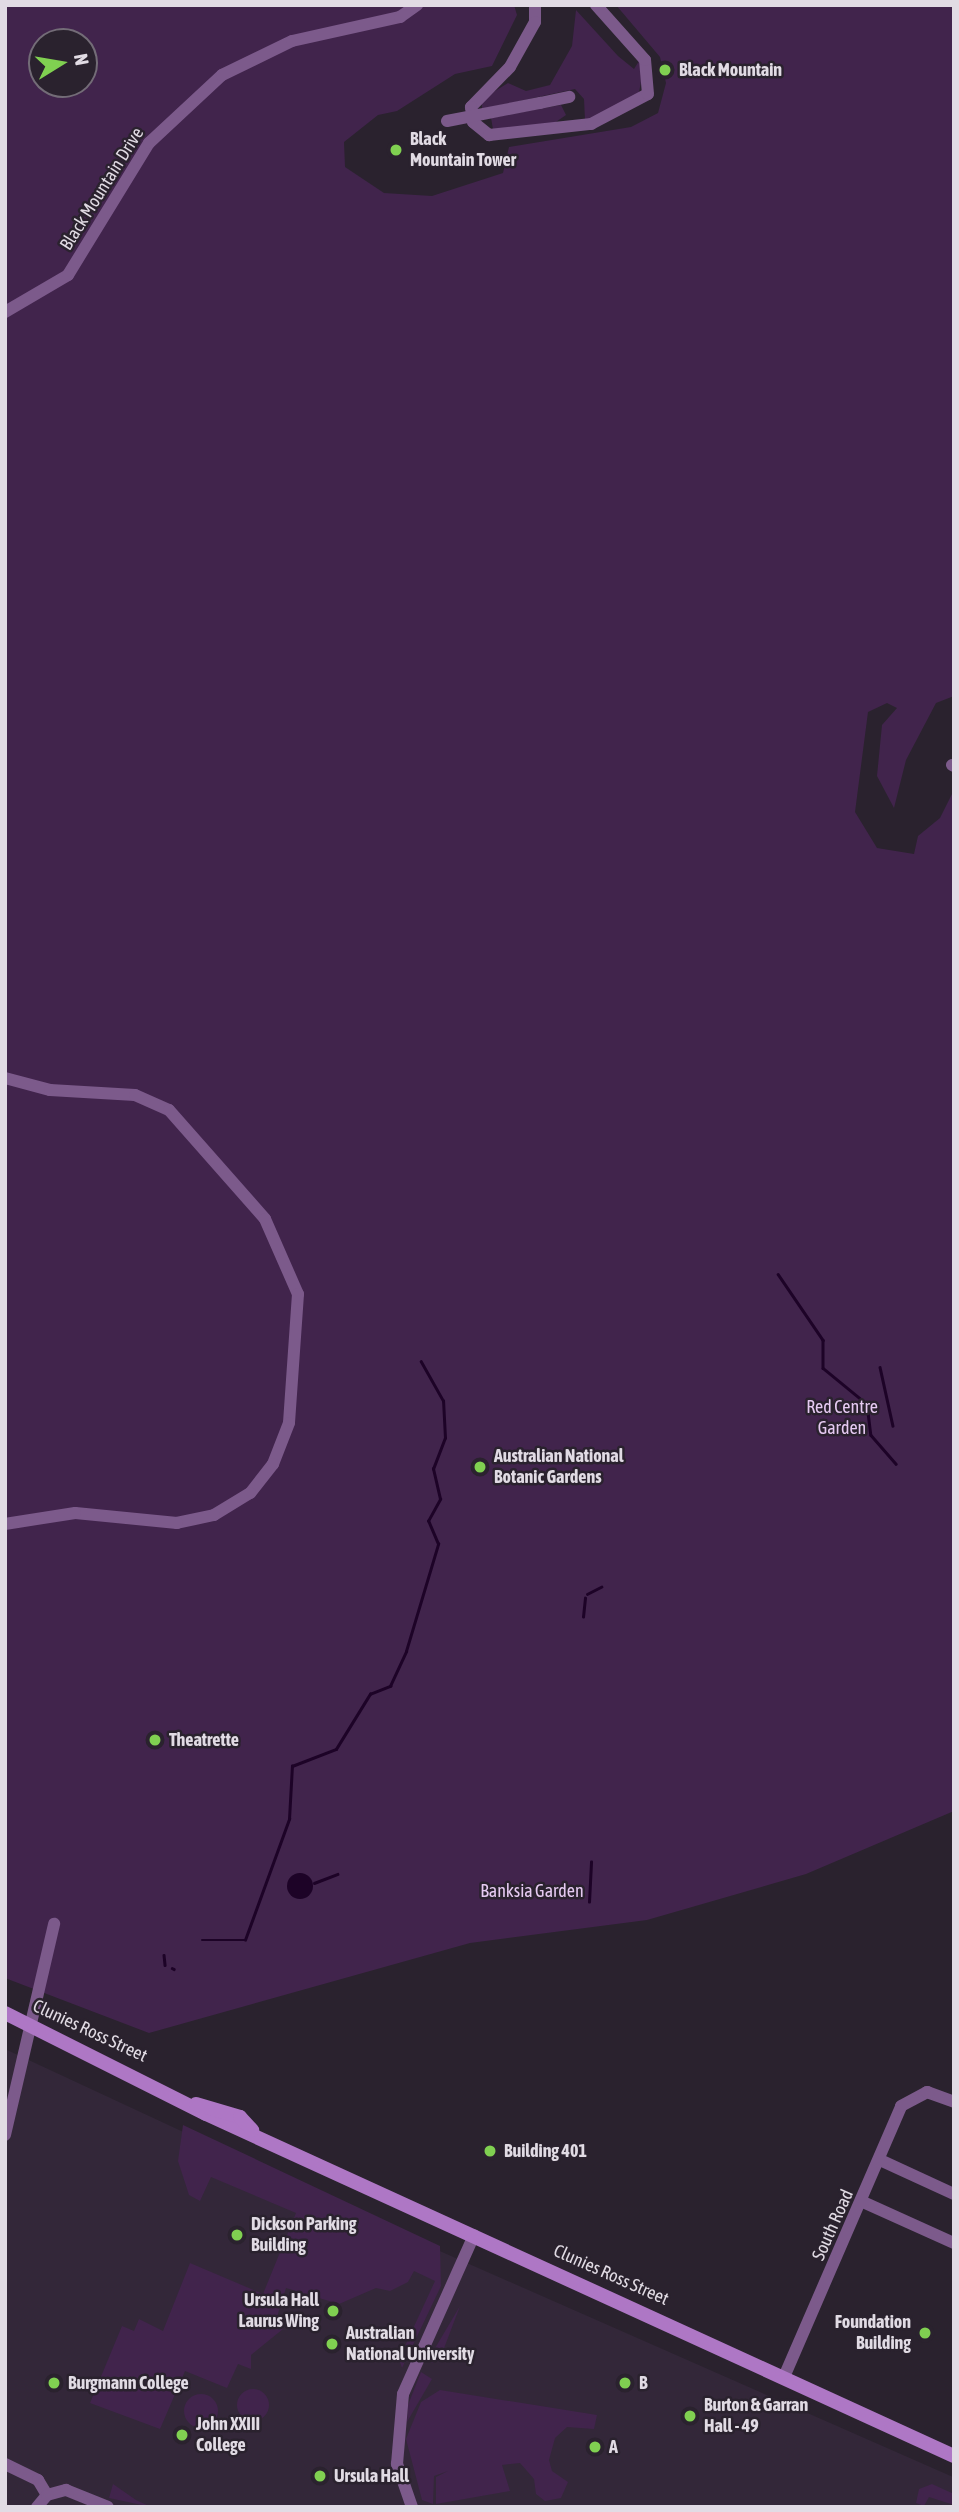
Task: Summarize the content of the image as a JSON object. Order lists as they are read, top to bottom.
{
  "streets": {
    "street": ["Black Mountain Drive", "Clunies Ross Street", "South Road"]
  },
  "crossings": [
    ["Clunies Ross Street", "South Road"]
  ],
  "parks": ["Red Centre Garden", "Banksia Garden"],
  "places": [
    "Black Mountain",
    "Black Mountain Tower",
    "Australian National Botanic Gardens",
    "Theatrette",
    "Building 401",
    "Dickson Parking Building",
    "Ursula Hall Laurus Wing",
    "Foundation Building",
    "Australian National University",
    "Burgmann College",
    "B",
    "Burton & Garran Hall - 49",
    "John XXIII College",
    "A",
    "Ursula Hall"
  ],
  "north": "right"
}
